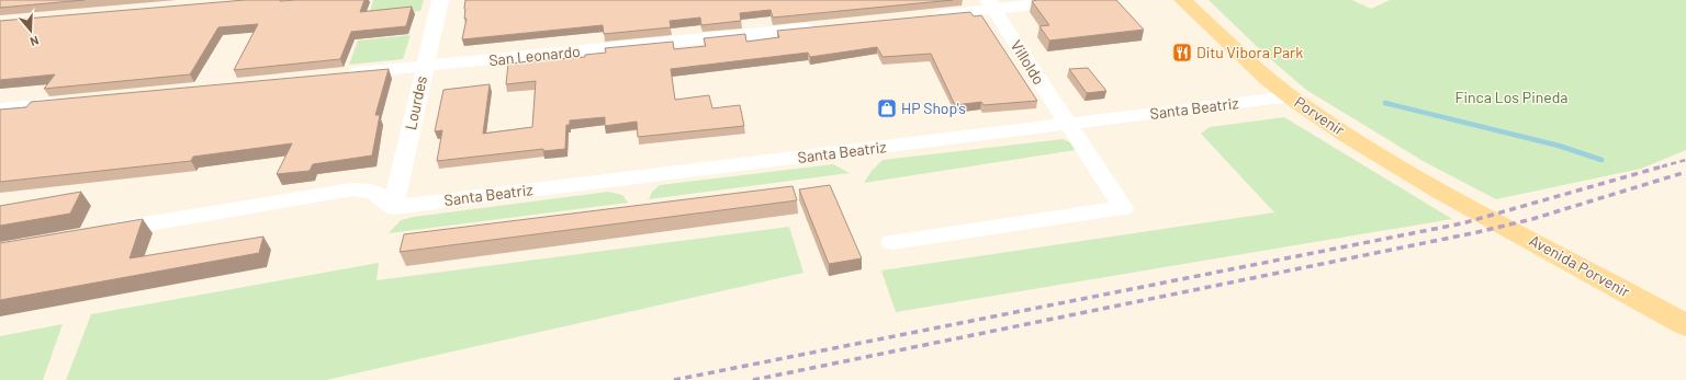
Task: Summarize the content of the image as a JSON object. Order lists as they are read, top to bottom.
{
  "streets": {
    "main road": ["Porvenir", "Avenida Porvenir"],
    "street": [
      "San Leonardo",
      "Villoldo",
      "Lourdes",
      "Santa Beatriz"
    ]
  },
  "crossings": [
    ["San Leonardo", "Lourdes"],
    ["Villoldo", "Santa Beatriz"],
    ["Lourdes", "Santa Beatriz"],
    ["Santa Beatriz", "Porvenir"],
    ["Porvenir", "Avenida Porvenir"]
  ],
  "parks": ["Finca Los Pineda"],
  "places": {
    "restaurant": ["Ditu Vibora Park"],
    "shop": ["HP Shop's"]
  },
  "north": "bottom"
}
